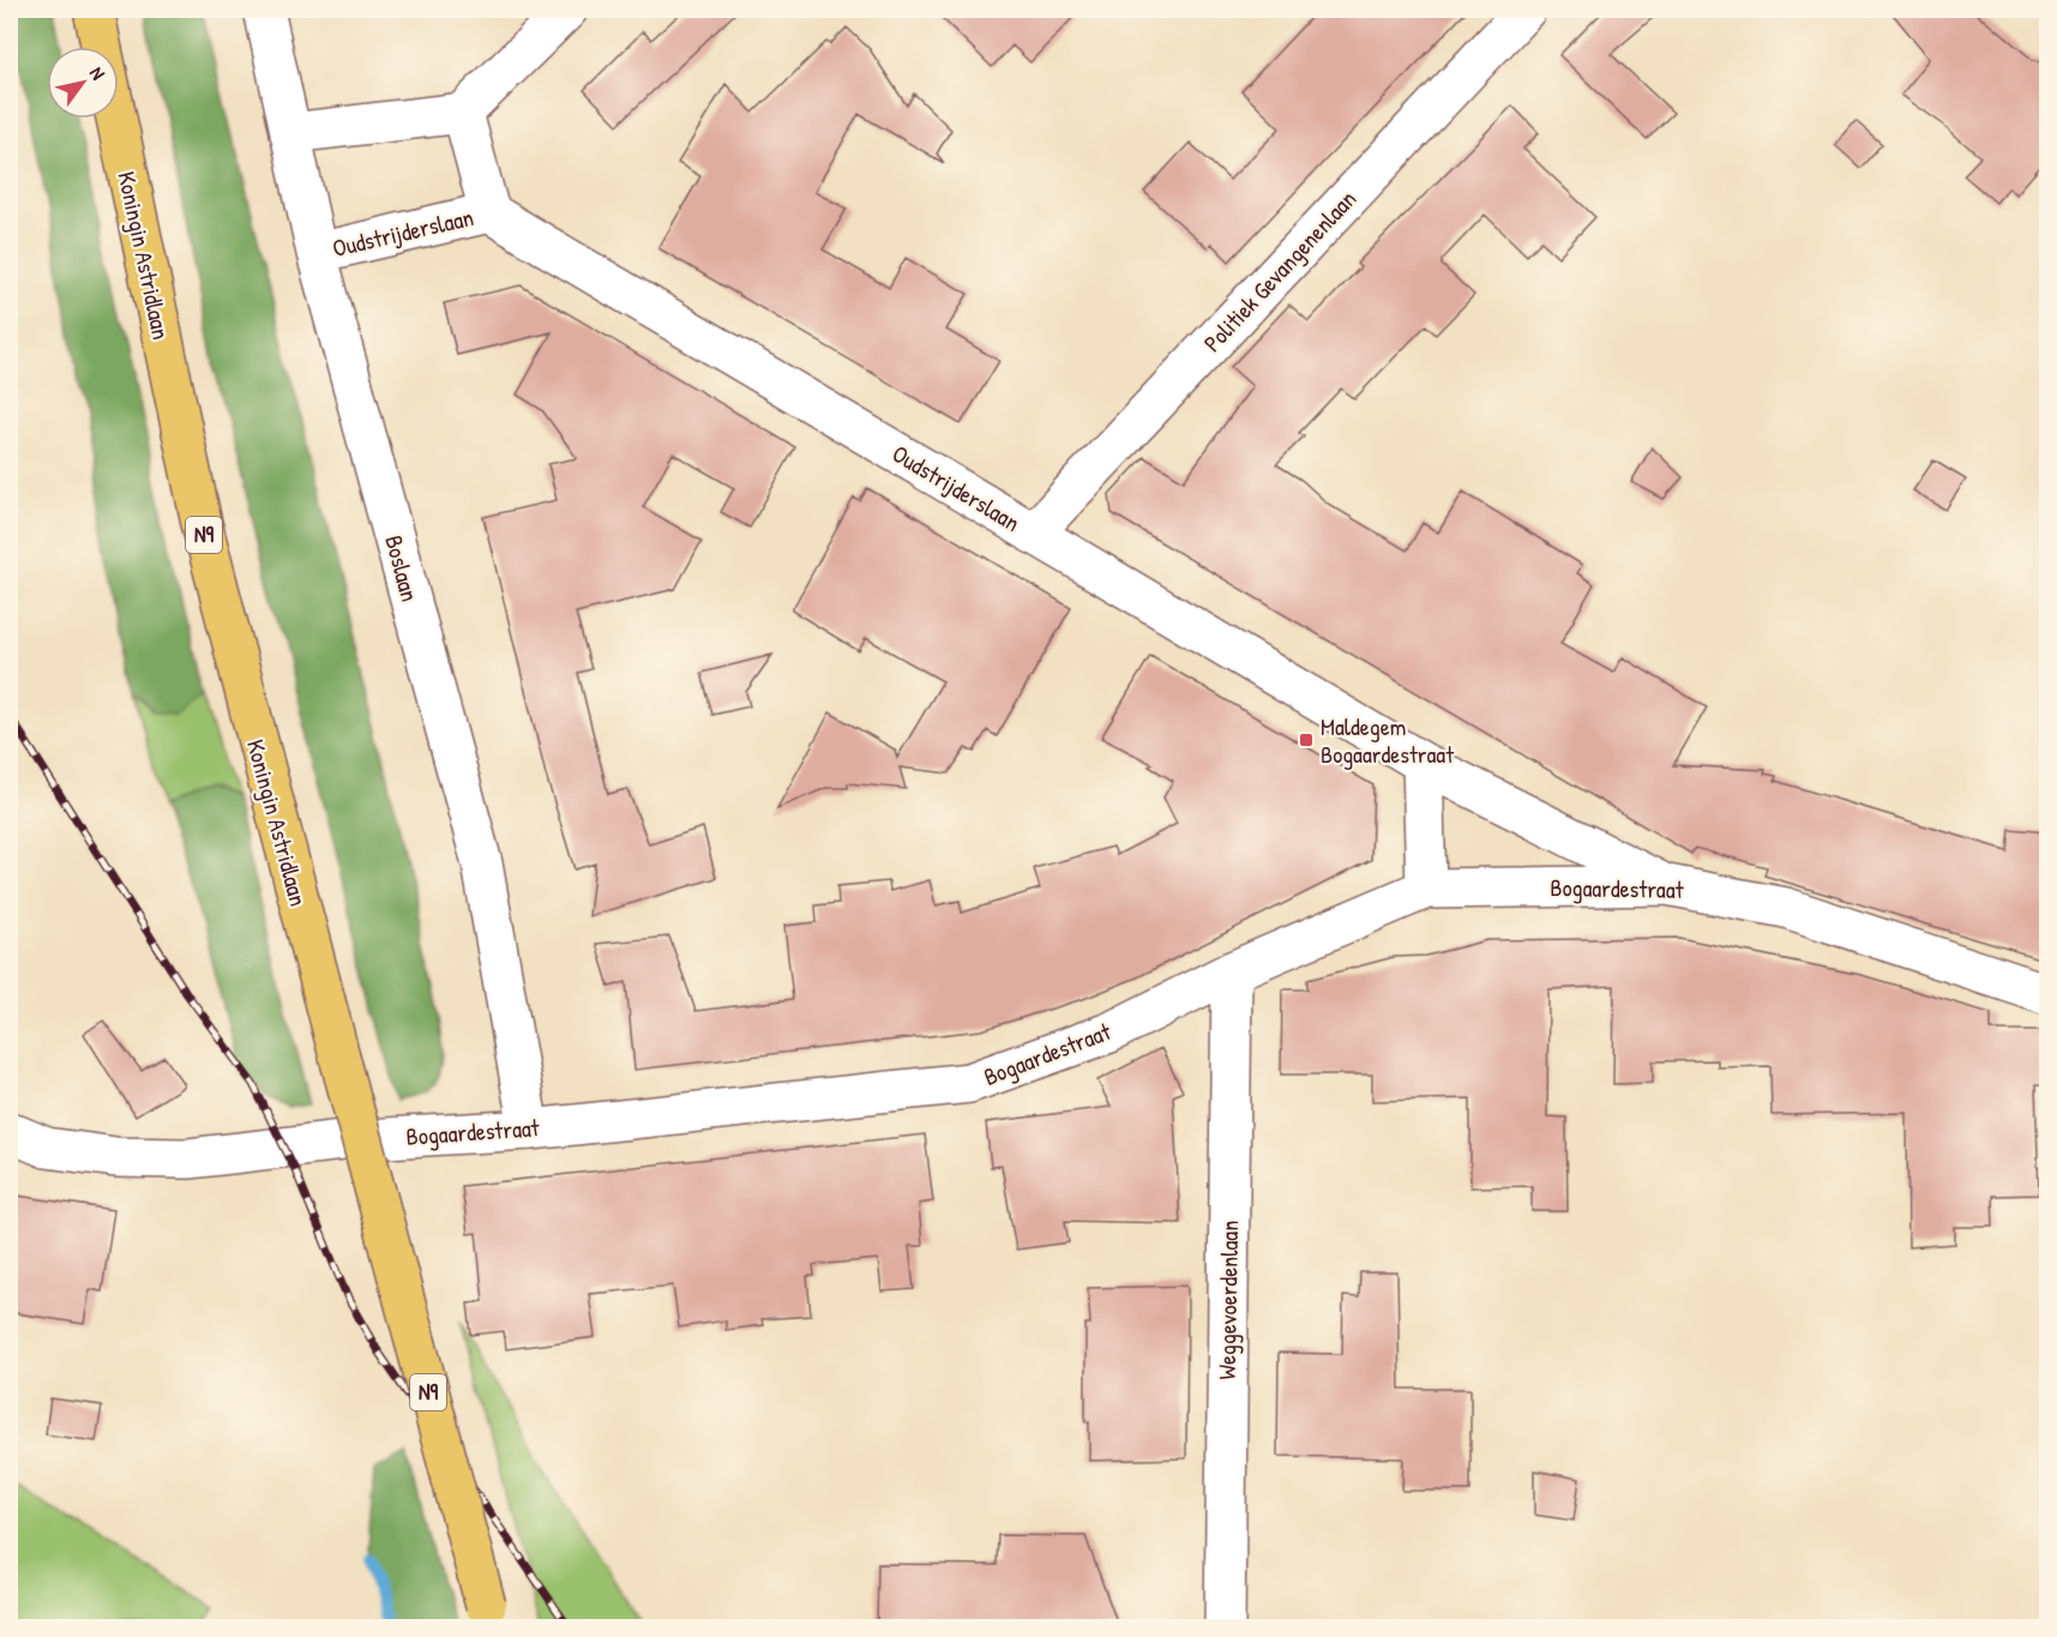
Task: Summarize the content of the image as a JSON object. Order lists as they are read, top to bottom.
{
  "streets": {
    "main road": ["Koningin Astridlaan", "N9"],
    "street": [
      "Oudstrijderslaan",
      "Politiek Gevangenenlaan",
      "Boslaan",
      "Bogaardestraat",
      "Weggevoerdenlaan"
    ]
  },
  "crossings": [
    ["Oudstrijderslaan", "Politiek Gevangenenlaan"],
    ["Oudstrijderslaan", "Boslaan"],
    ["Oudstrijderslaan", "Bogaardestraat"],
    ["Boslaan", "Bogaardestraat"],
    ["Bogaardestraat", "Weggevoerdenlaan"]
  ],
  "places": {
    "transit": ["Maldegem Bogaardestraat"]
  },
  "north": "top right"
}
